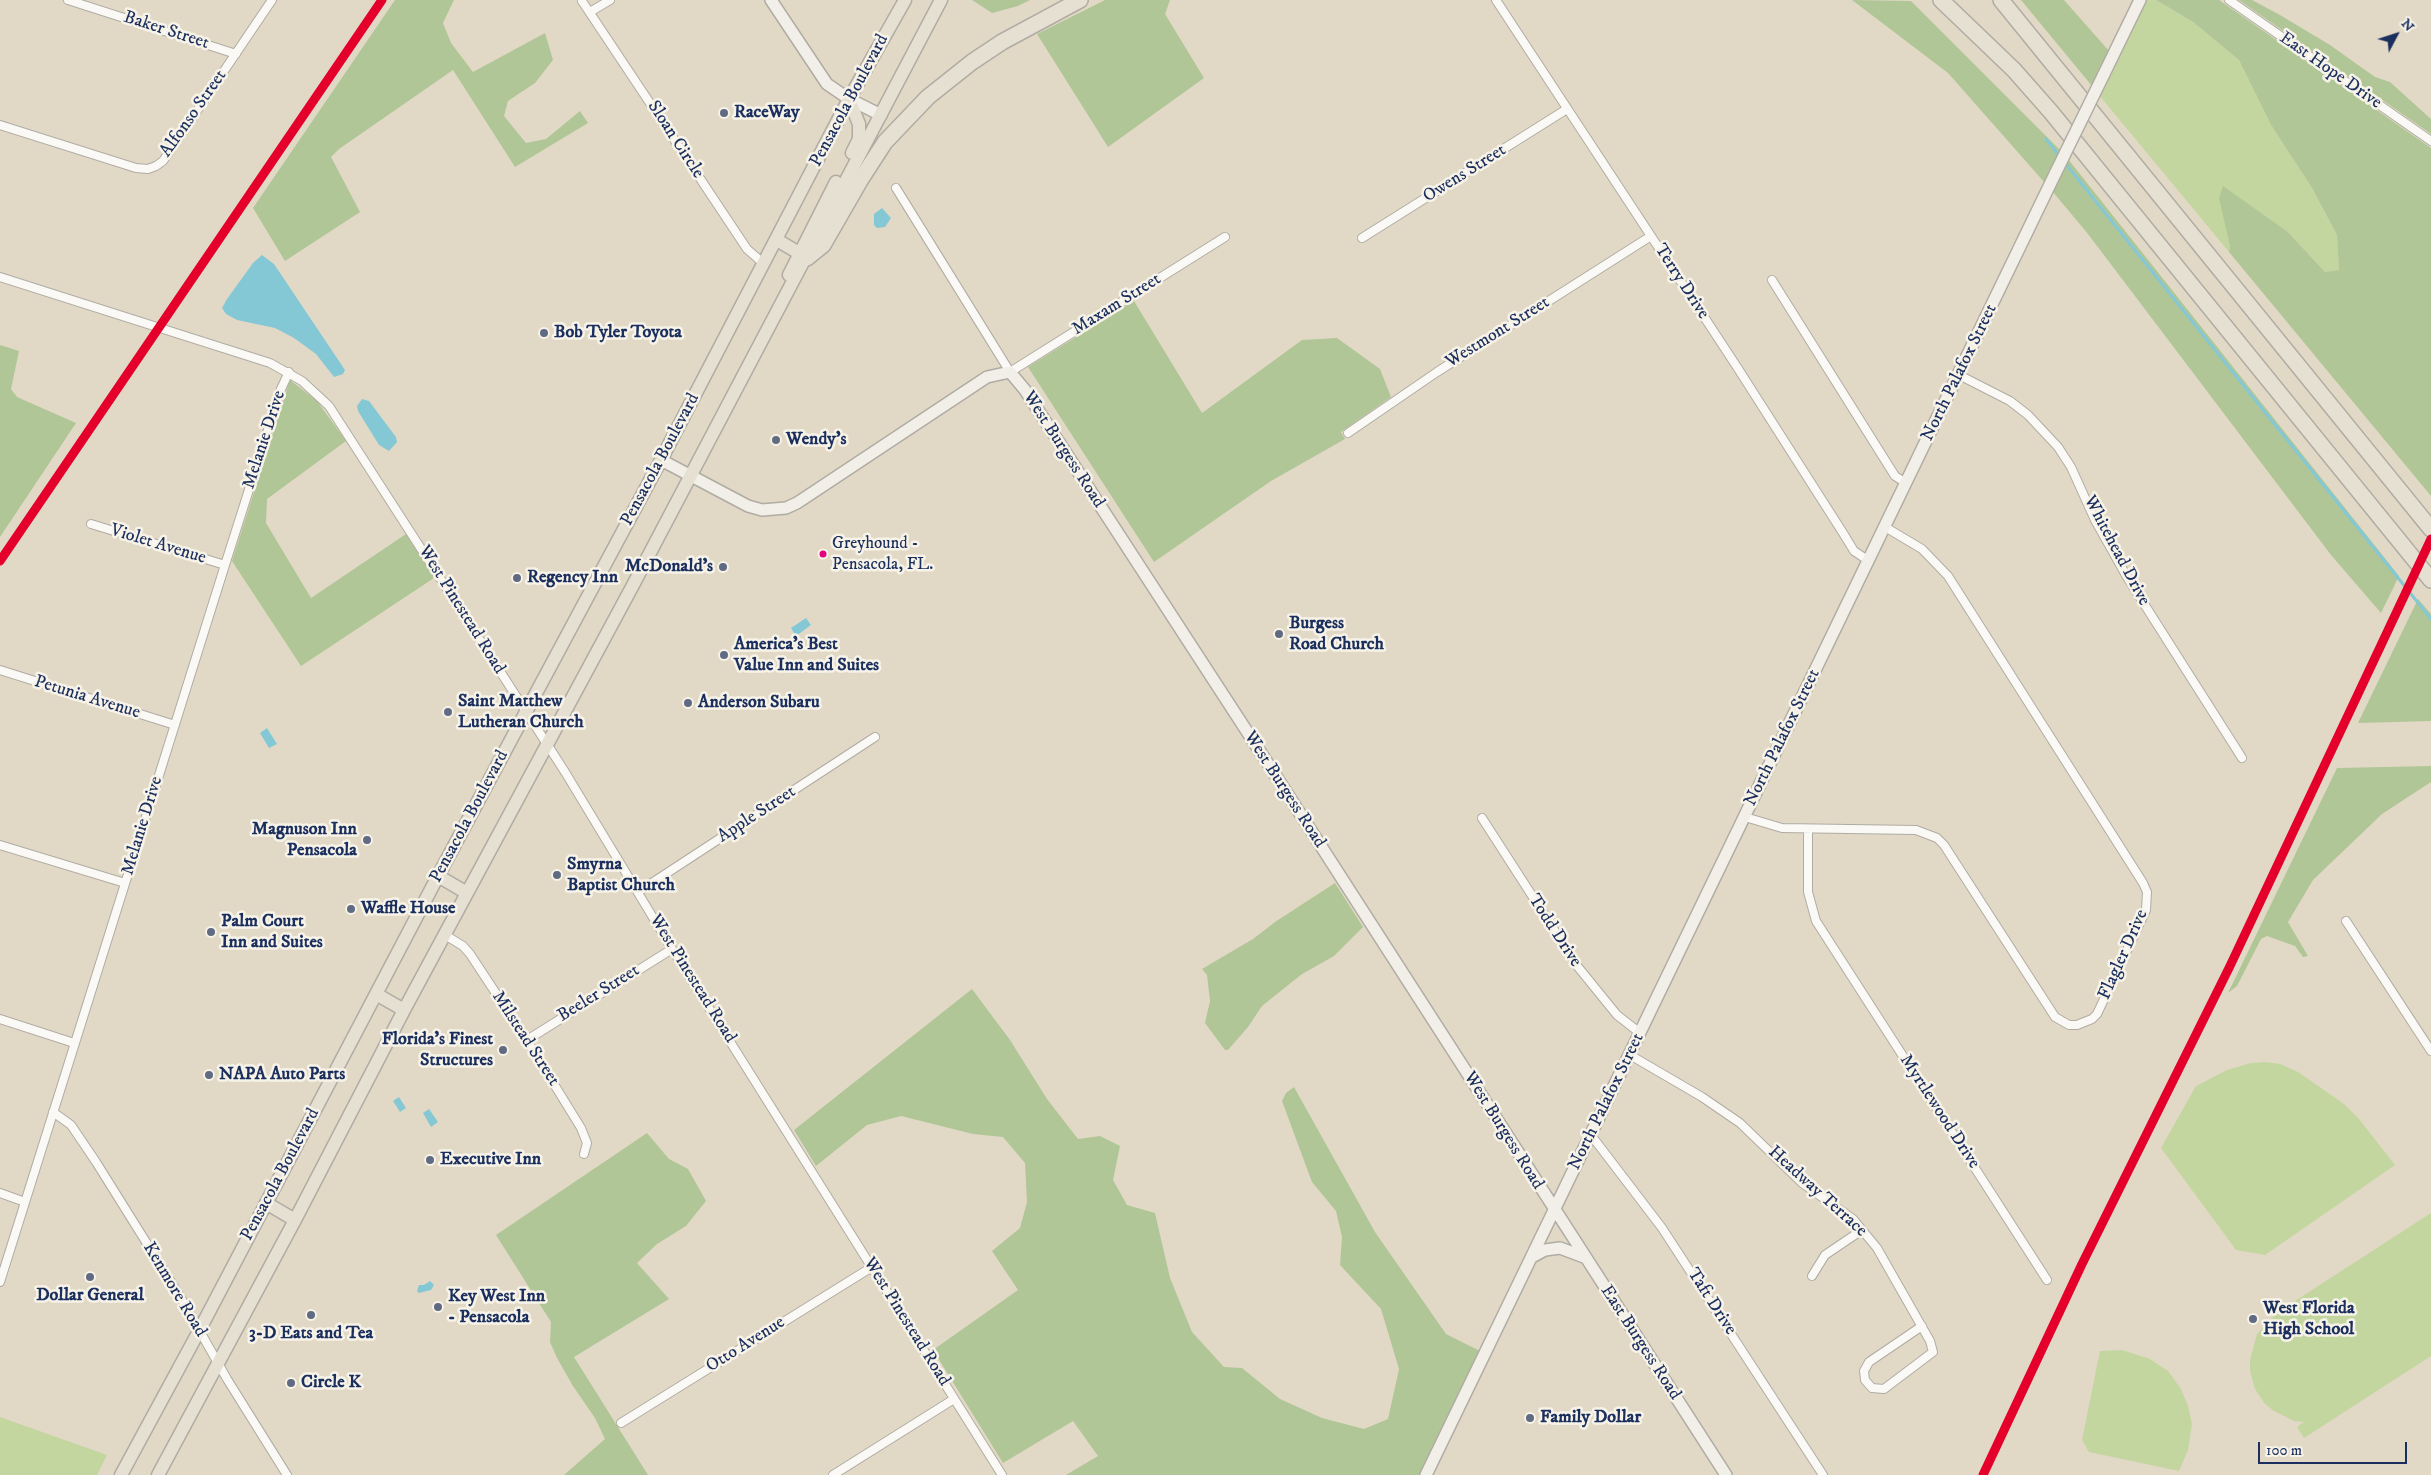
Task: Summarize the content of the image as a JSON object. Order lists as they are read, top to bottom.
{
  "streets": {
    "main road": [
      "Pensacola Boulevard",
      "North Palafox Street",
      "West Burgess Road",
      "East Burgess Road"
    ],
    "street": [
      "Baker Street",
      "East Hope Drive",
      "Alfonso Street",
      "Sloan Circle",
      "Owens Street",
      "Terry Drive",
      "Maxam Street",
      "Westmont Street",
      "Melanie Drive",
      "Violet Avenue",
      "Whitehead Drive",
      "West Pinestead Road",
      "Petunia Avenue",
      "Apple Street",
      "Todd Drive",
      "Flagler Drive",
      "Beeler Street",
      "Milstead Street",
      "Myrtlewood Drive",
      "Headway Terrace",
      "Kenmore Road",
      "Taft Drive",
      "Otto Avenue"
    ]
  },
  "crossings": [
    ["Baker Street", "Alfonso Street"],
    ["Pensacola Boulevard", "Sloan Circle"],
    ["Pensacola Boulevard", "West Pinestead Road"],
    ["Pensacola Boulevard", "Milstead Street"],
    ["Pensacola Boulevard", "Kenmore Road"],
    ["Owens Street", "Terry Drive"],
    ["Terry Drive", "Westmont Street"],
    ["Terry Drive", "North Palafox Street"],
    ["Maxam Street", "West Burgess Road"],
    ["North Palafox Street", "West Burgess Road"],
    ["North Palafox Street", "Whitehead Drive"],
    ["North Palafox Street", "Todd Drive"],
    ["North Palafox Street", "Flagler Drive"],
    ["North Palafox Street", "Headway Terrace"],
    ["North Palafox Street", "Taft Drive"],
    ["North Palafox Street", "East Burgess Road"],
    ["Melanie Drive", "Violet Avenue"],
    ["Melanie Drive", "West Pinestead Road"],
    ["Melanie Drive", "Petunia Avenue"],
    ["Melanie Drive", "Kenmore Road"],
    ["West Burgess Road", "East Burgess Road"],
    ["West Pinestead Road", "Apple Street"],
    ["West Pinestead Road", "Beeler Street"],
    ["West Pinestead Road", "Otto Avenue"],
    ["Flagler Drive", "Myrtlewood Drive"],
    ["Beeler Street", "Milstead Street"]
  ],
  "places": [
    "RaceWay",
    "Bob Tyler Toyota",
    "Wendy's",
    "Greyhound - Pensacola, FL.",
    "McDonald's",
    "Regency Inn",
    "Burgess Road Church",
    "America's Best Value Inn and Suites",
    "Anderson Subaru",
    "Saint Matthew Lutheran Church",
    "Magnuson Inn Pensacola",
    "Smyrna Baptist Church",
    "Waffle House",
    "Palm Court Inn and Suites",
    "Florida's Finest Structures",
    "NAPA Auto Parts",
    "Executive Inn",
    "Dollar General",
    "Key West Inn - Pensacola",
    "3-D Eats and Tea",
    "West Florida High School",
    "Circle K",
    "Family Dollar"
  ],
  "scale_bar": "100 m",
  "north": "top right"
}
